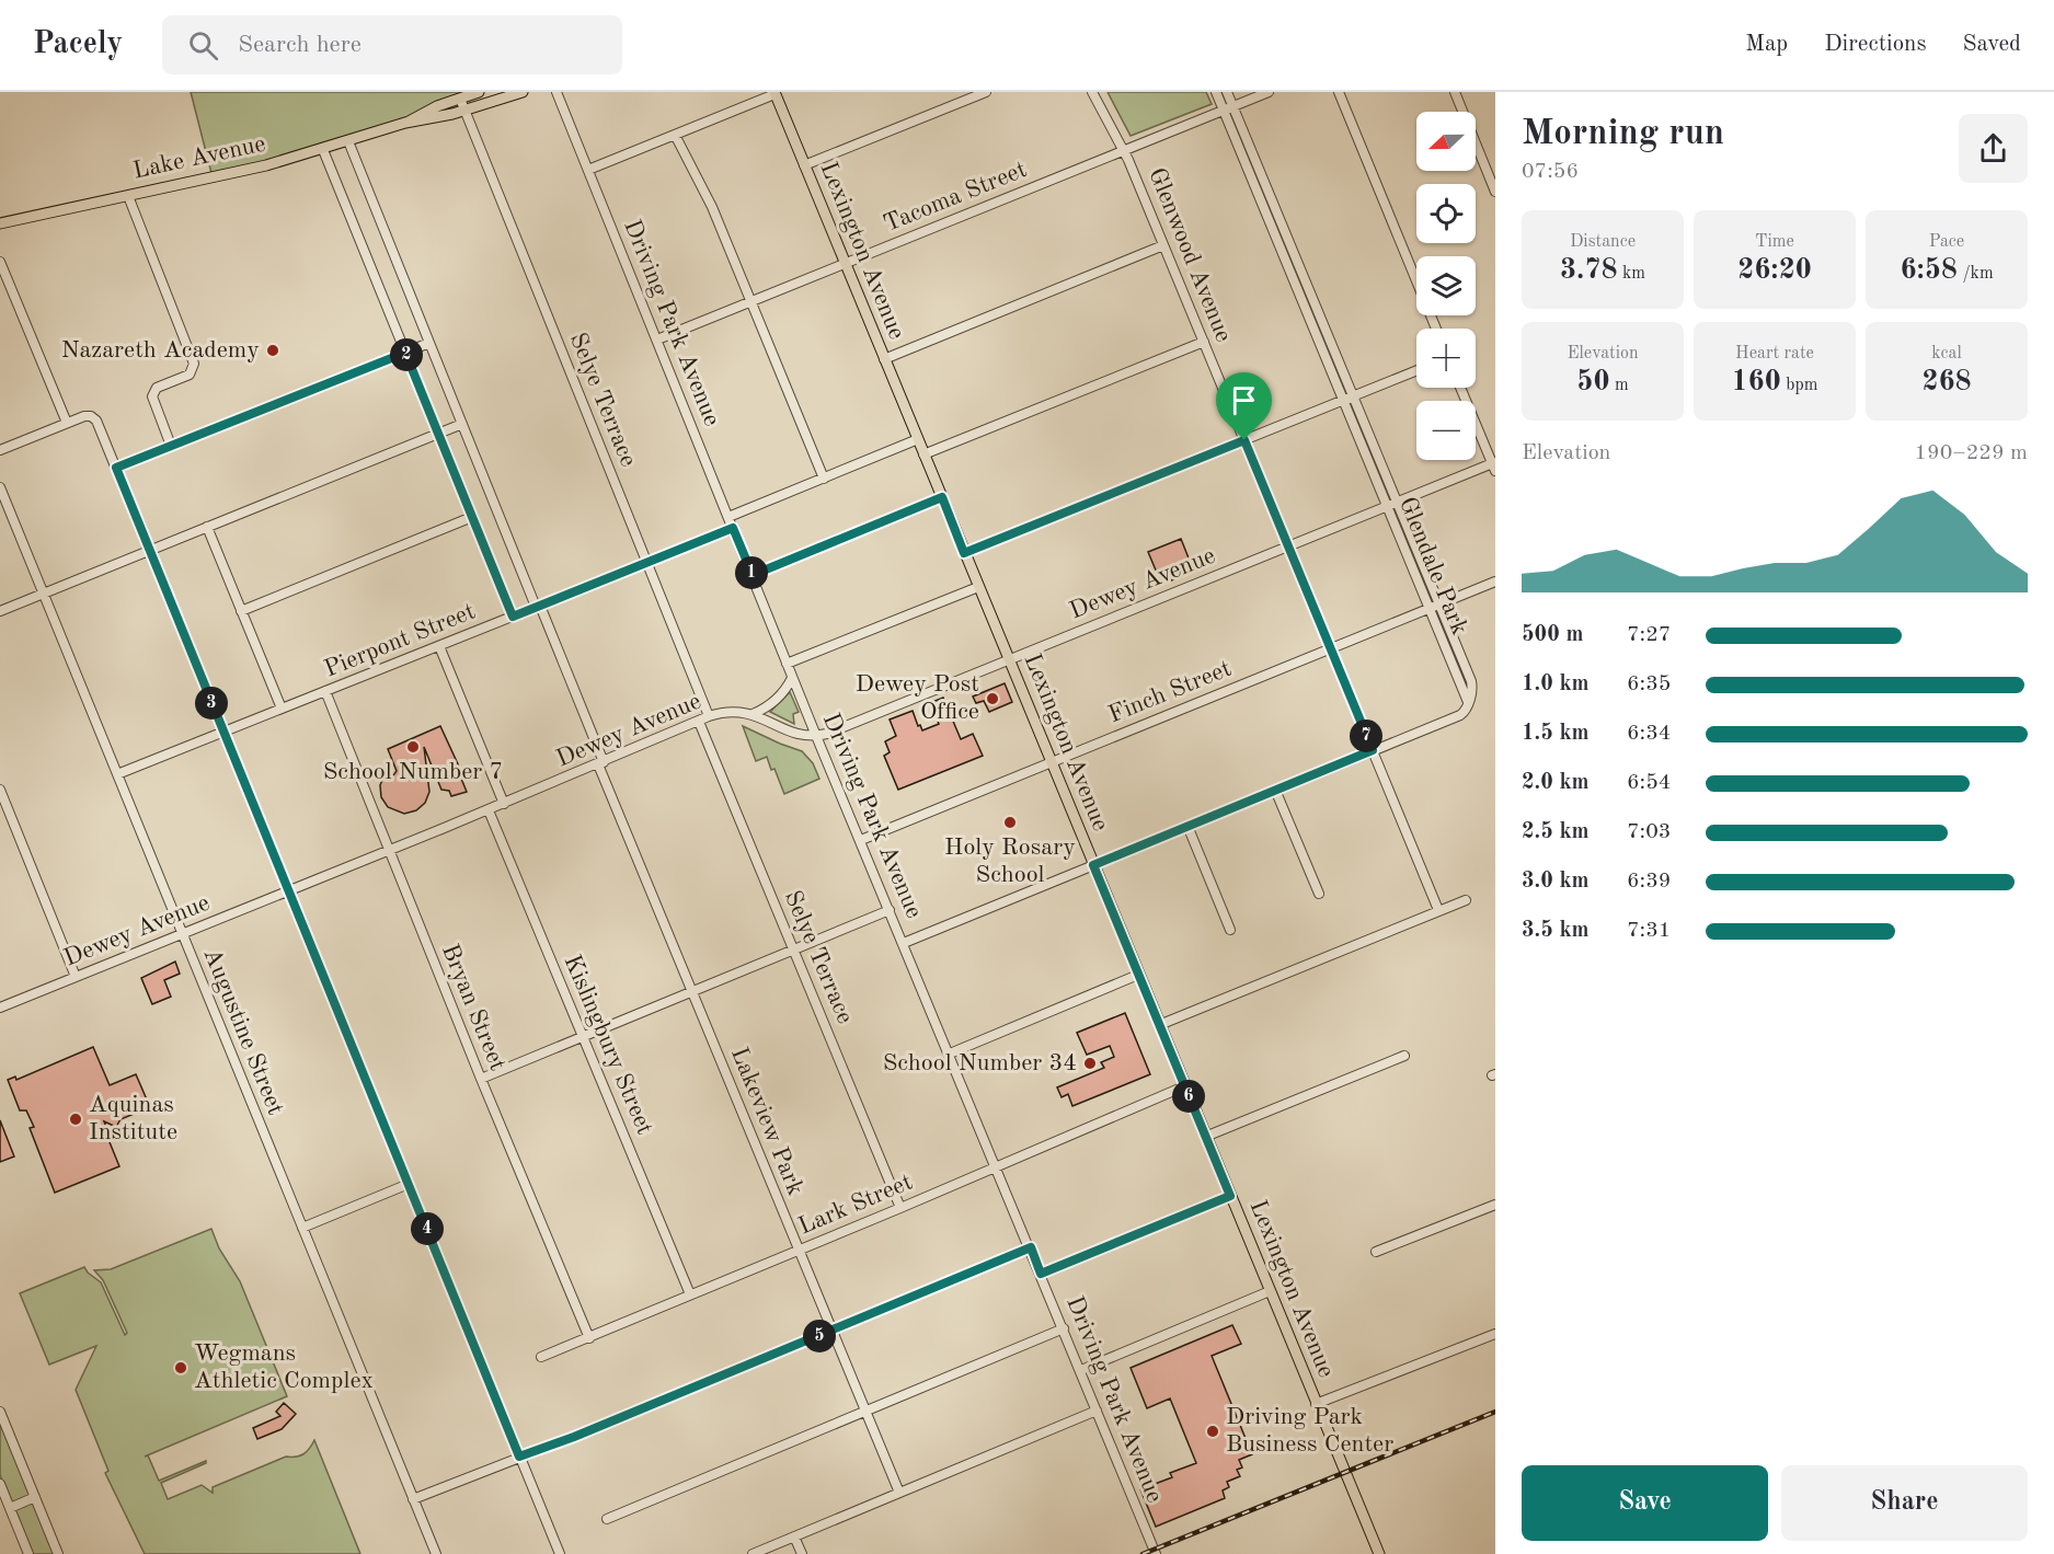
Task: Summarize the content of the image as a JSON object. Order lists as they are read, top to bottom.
{
  "streets": {
    "main road": ["Lake Avenue", "Lexington Avenue"],
    "street": [
      "Tacoma Street",
      "Glenwood Avenue",
      "Driving Park Avenue",
      "Selye Terrace",
      "Glendale Park",
      "Dewey Avenue",
      "Pierpont Street",
      "Finch Street",
      "Bryan Street",
      "Augustine Street",
      "Kislingbury Street",
      "Lakeview Park",
      "Lark Street"
    ]
  },
  "crossings": [
    ["Lake Avenue", "Selye Terrace"],
    ["Lake Avenue", "Lakeview Park"],
    ["Tacoma Street", "Lexington Avenue"],
    ["Tacoma Street", "Glenwood Avenue"],
    ["Tacoma Street", "Driving Park Avenue"],
    ["Tacoma Street", "Glendale Park"],
    ["Lexington Avenue", "Dewey Avenue"],
    ["Lexington Avenue", "Finch Street"],
    ["Lexington Avenue", "Lark Street"],
    ["Glenwood Avenue", "Dewey Avenue"],
    ["Glenwood Avenue", "Finch Street"],
    ["Driving Park Avenue", "Dewey Avenue"],
    ["Driving Park Avenue", "Pierpont Street"],
    ["Driving Park Avenue", "Finch Street"],
    ["Driving Park Avenue", "Lark Street"],
    ["Selye Terrace", "Dewey Avenue"],
    ["Selye Terrace", "Pierpont Street"],
    ["Selye Terrace", "Lark Street"],
    ["Glendale Park", "Dewey Avenue"],
    ["Glendale Park", "Finch Street"],
    ["Dewey Avenue", "Bryan Street"],
    ["Dewey Avenue", "Augustine Street"],
    ["Dewey Avenue", "Kislingbury Street"],
    ["Dewey Avenue", "Lakeview Park"],
    ["Pierpont Street", "Bryan Street"],
    ["Pierpont Street", "Augustine Street"],
    ["Pierpont Street", "Lakeview Park"],
    ["Bryan Street", "Lark Street"],
    ["Kislingbury Street", "Lark Street"],
    ["Lakeview Park", "Lark Street"]
  ],
  "places": [
    "Nazareth Academy",
    "Dewey Post Office",
    "School Number 7",
    "Holy Rosary School",
    "School Number 34",
    "Aquinas Institute",
    "Wegmans Athletic Complex",
    "Driving Park Business Center"
  ],
  "north": "left",
  "page": {
    "header": "Pacely",
    "search": "Search here",
    "nav": ["Map", "Directions", "Saved"],
    "heading": ["Morning run", "07:56"],
    "map_buttons": ["+", "−"],
    "stats": [
      ["Distance", "3.78 km"],
      ["Time", "26:20"],
      ["Pace", "6:58 /km"],
      ["Elevation", "50 m"],
      ["Heart rate", "160 bpm"],
      ["kcal", "268"]
    ],
    "pins": [
      "2",
      "1",
      "3",
      "7",
      "6",
      "4",
      "5"
    ],
    "chart": ["Elevation", "190–229 m"],
    "list": [
      {
        "name": "500 m",
        "note": "7:27"
      },
      {
        "name": "1.0 km",
        "note": "6:35"
      },
      {
        "name": "1.5 km",
        "note": "6:34"
      },
      {
        "name": "2.0 km",
        "note": "6:54"
      },
      {
        "name": "2.5 km",
        "note": "7:03"
      },
      {
        "name": "3.0 km",
        "note": "6:39"
      },
      {
        "name": "3.5 km",
        "note": "7:31"
      }
    ],
    "buttons": ["Save", "Share"]
  }
}
